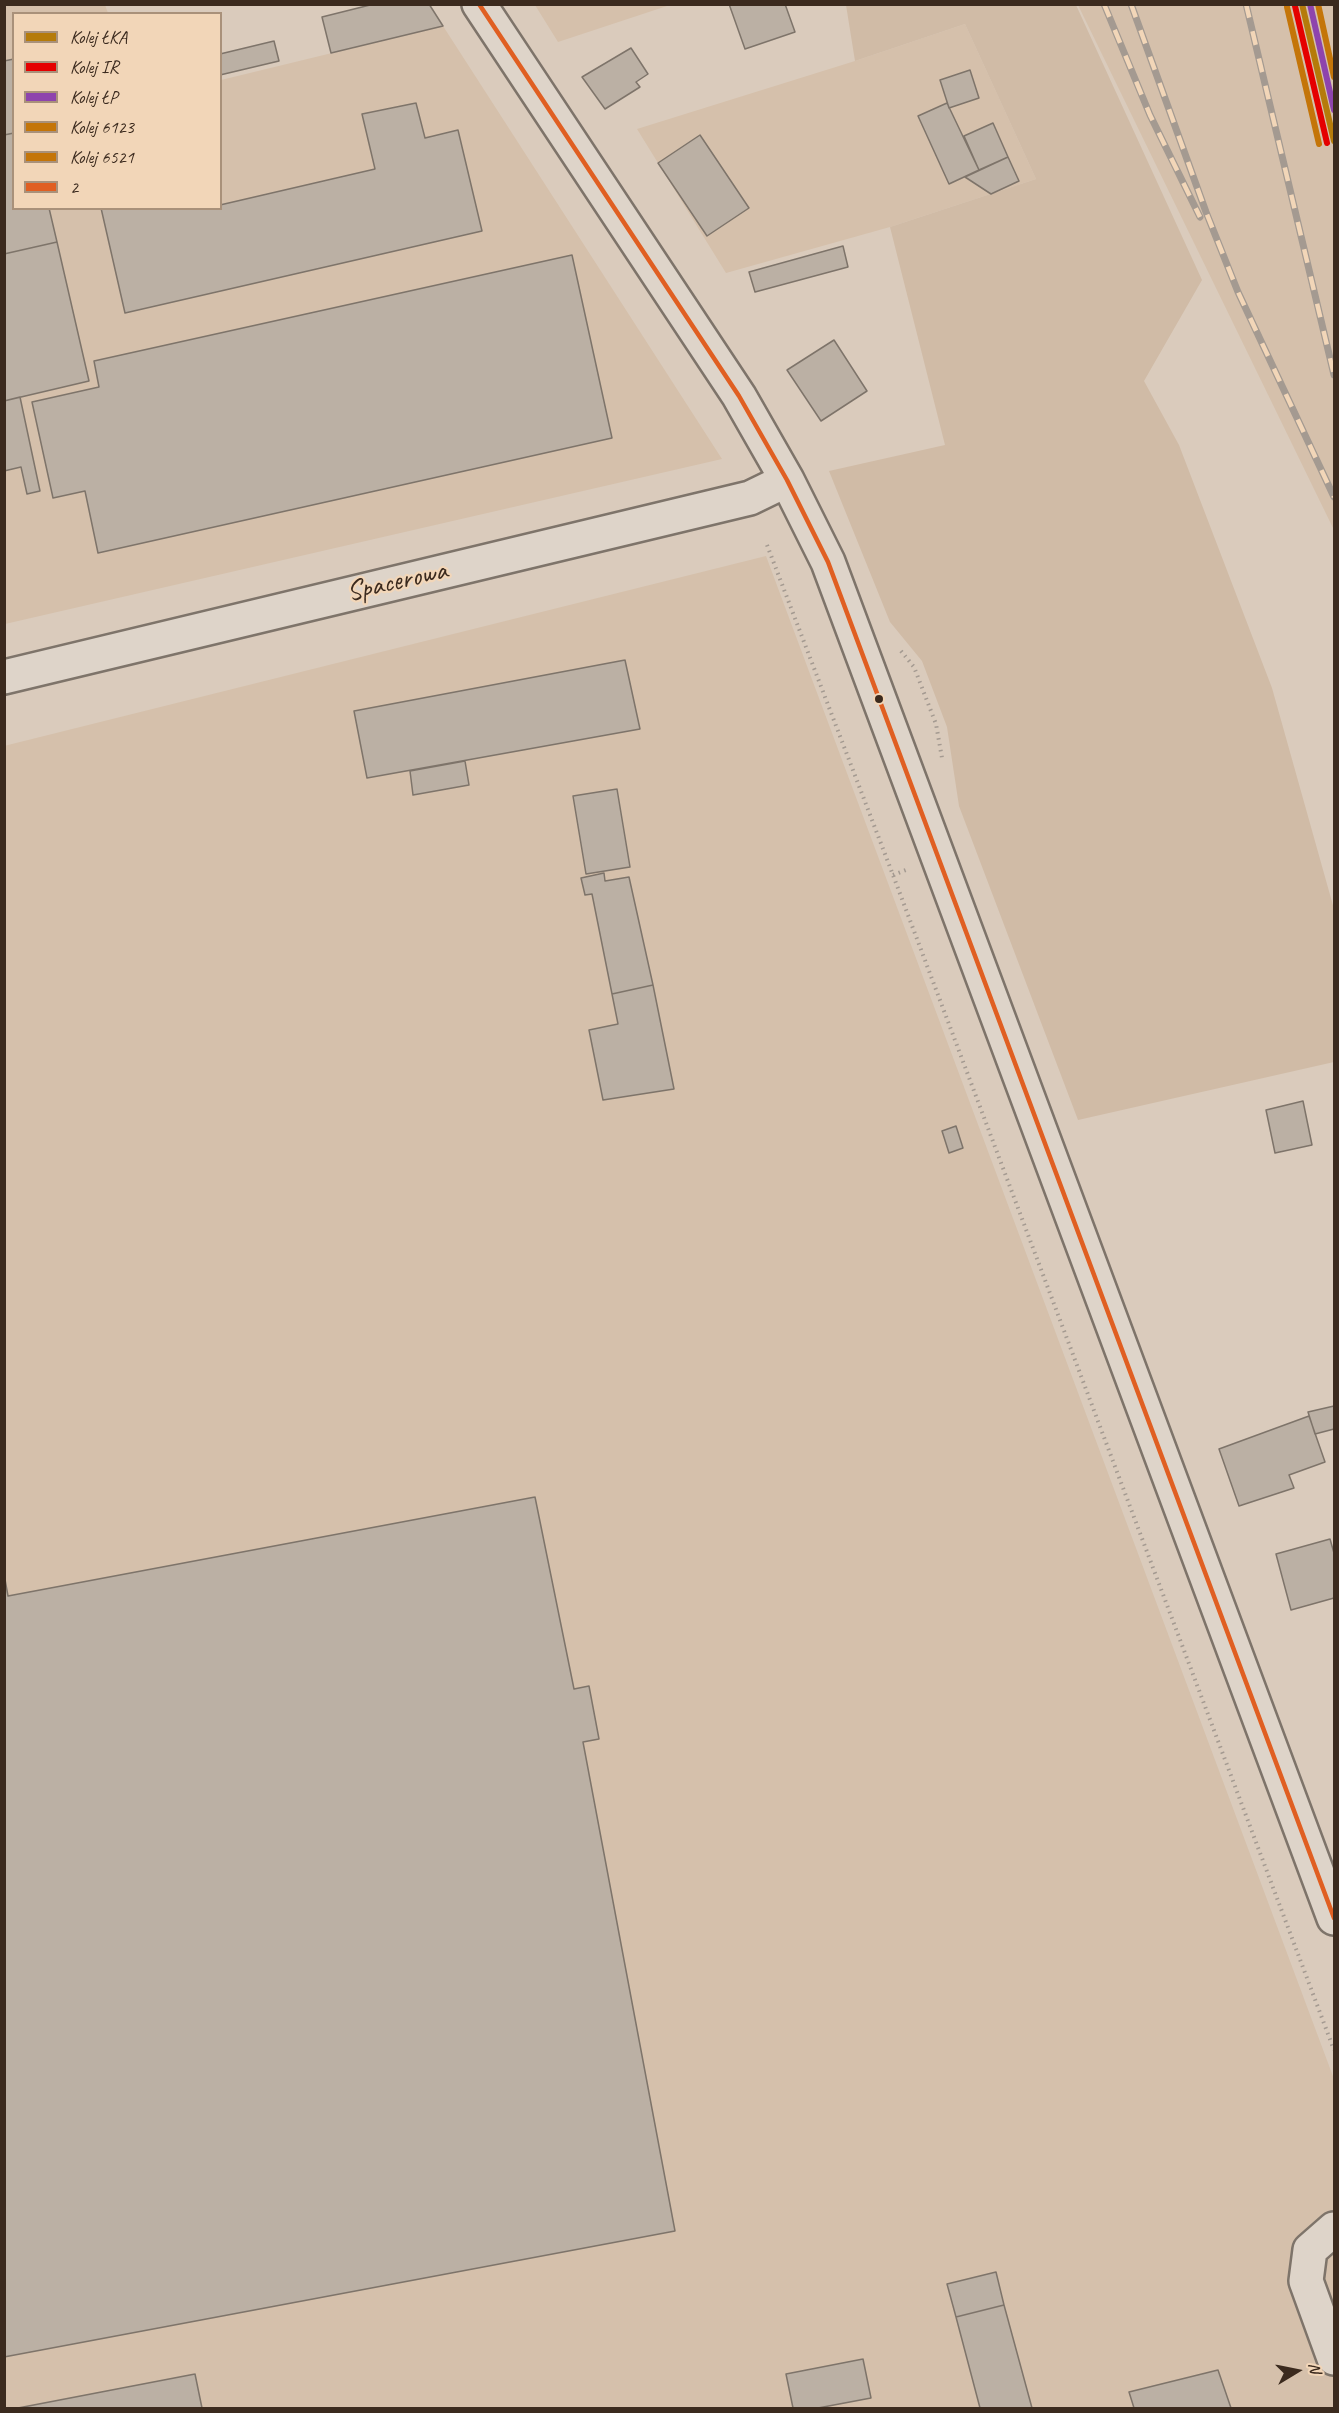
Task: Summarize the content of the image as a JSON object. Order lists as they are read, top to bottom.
{
  "streets": {
    "street": ["Spacerowa"]
  },
  "lines": [
    "rail line ŁKA",
    "rail line ŁP",
    "rail line 6521",
    "transit line 2",
    "rail line IR",
    "rail line 6123"
  ],
  "legend": [
    "Kolej ŁKA",
    "Kolej IR",
    "Kolej ŁP",
    "Kolej 6123",
    "Kolej 6521",
    "2"
  ],
  "north": "right"
}
